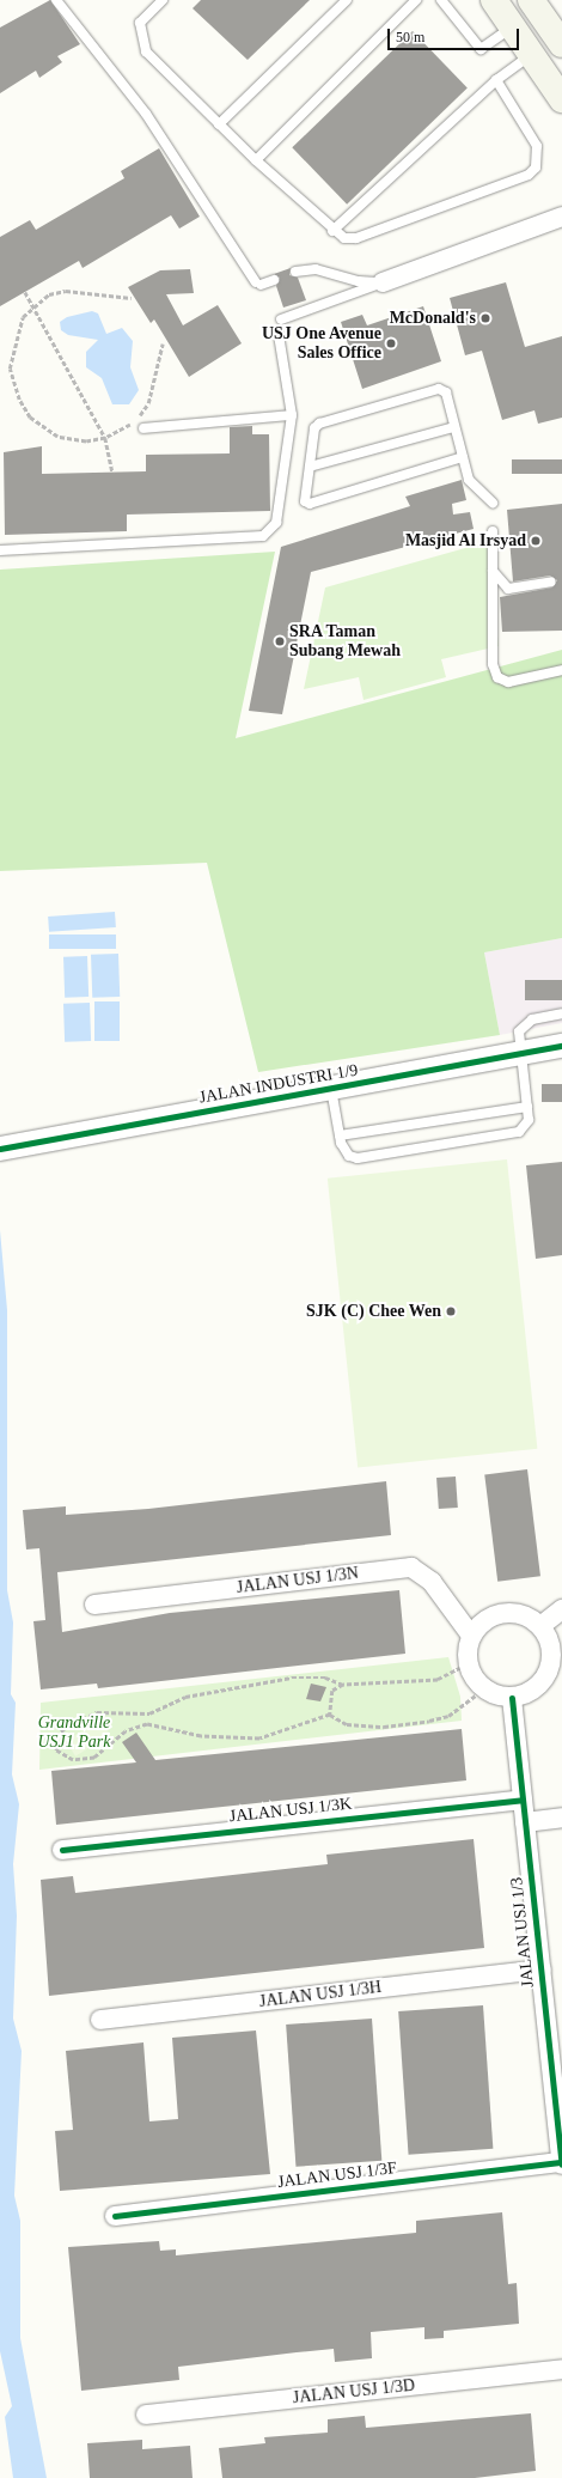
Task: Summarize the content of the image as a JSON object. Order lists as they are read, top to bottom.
{
  "streets": {
    "street": [
      "JALAN INDUSTRI 1/9",
      "JALAN USJ 1/3N",
      "JALAN USJ 1/3K",
      "JALAN USJ 1/3",
      "JALAN USJ 1/3H",
      "JALAN USJ 1/3F",
      "JALAN USJ 1/3D"
    ]
  },
  "crossings": [
    ["JALAN USJ 1/3N", "JALAN USJ 1/3"],
    ["JALAN USJ 1/3K", "JALAN USJ 1/3"],
    ["JALAN USJ 1/3", "JALAN USJ 1/3H"],
    ["JALAN USJ 1/3", "JALAN USJ 1/3F"]
  ],
  "parks": ["Grandville USJ1 Park"],
  "places": [
    "McDonald's",
    "USJ One Avenue Sales Office",
    "Masjid Al Irsyad",
    "SRA Taman Subang Mewah",
    "SJK (C) Chee Wen"
  ],
  "scale_bar": "50 m"
}
